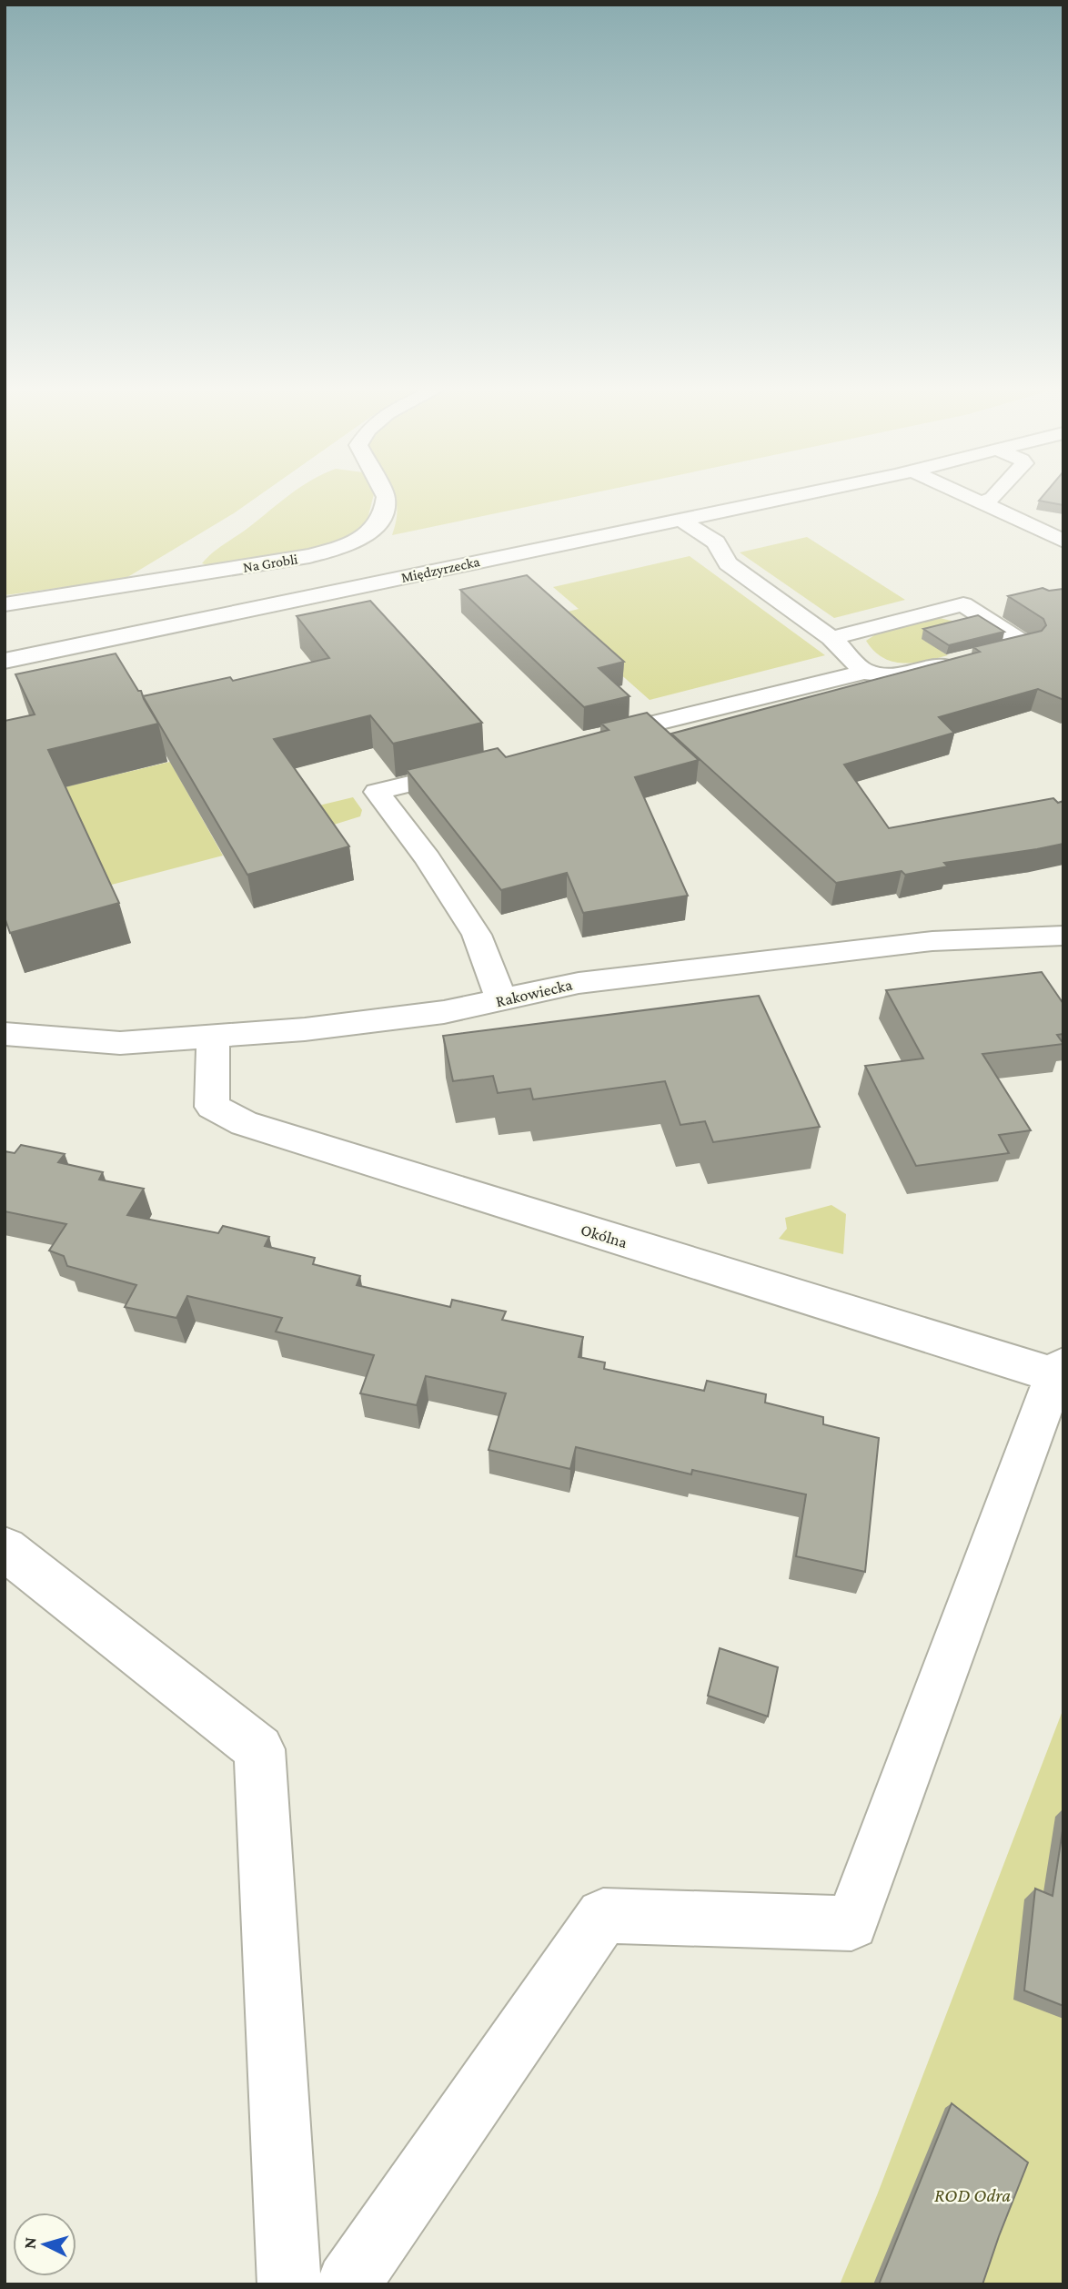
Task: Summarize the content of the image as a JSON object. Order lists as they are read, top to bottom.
{
  "streets": {
    "street": [
      "Na Grobli",
      "Międzyrzecka",
      "Rakowiecka",
      "Okólna"
    ]
  },
  "crossings": [
    ["Rakowiecka", "Okólna"]
  ],
  "parks": ["ROD Odra"],
  "north": "left"
}
